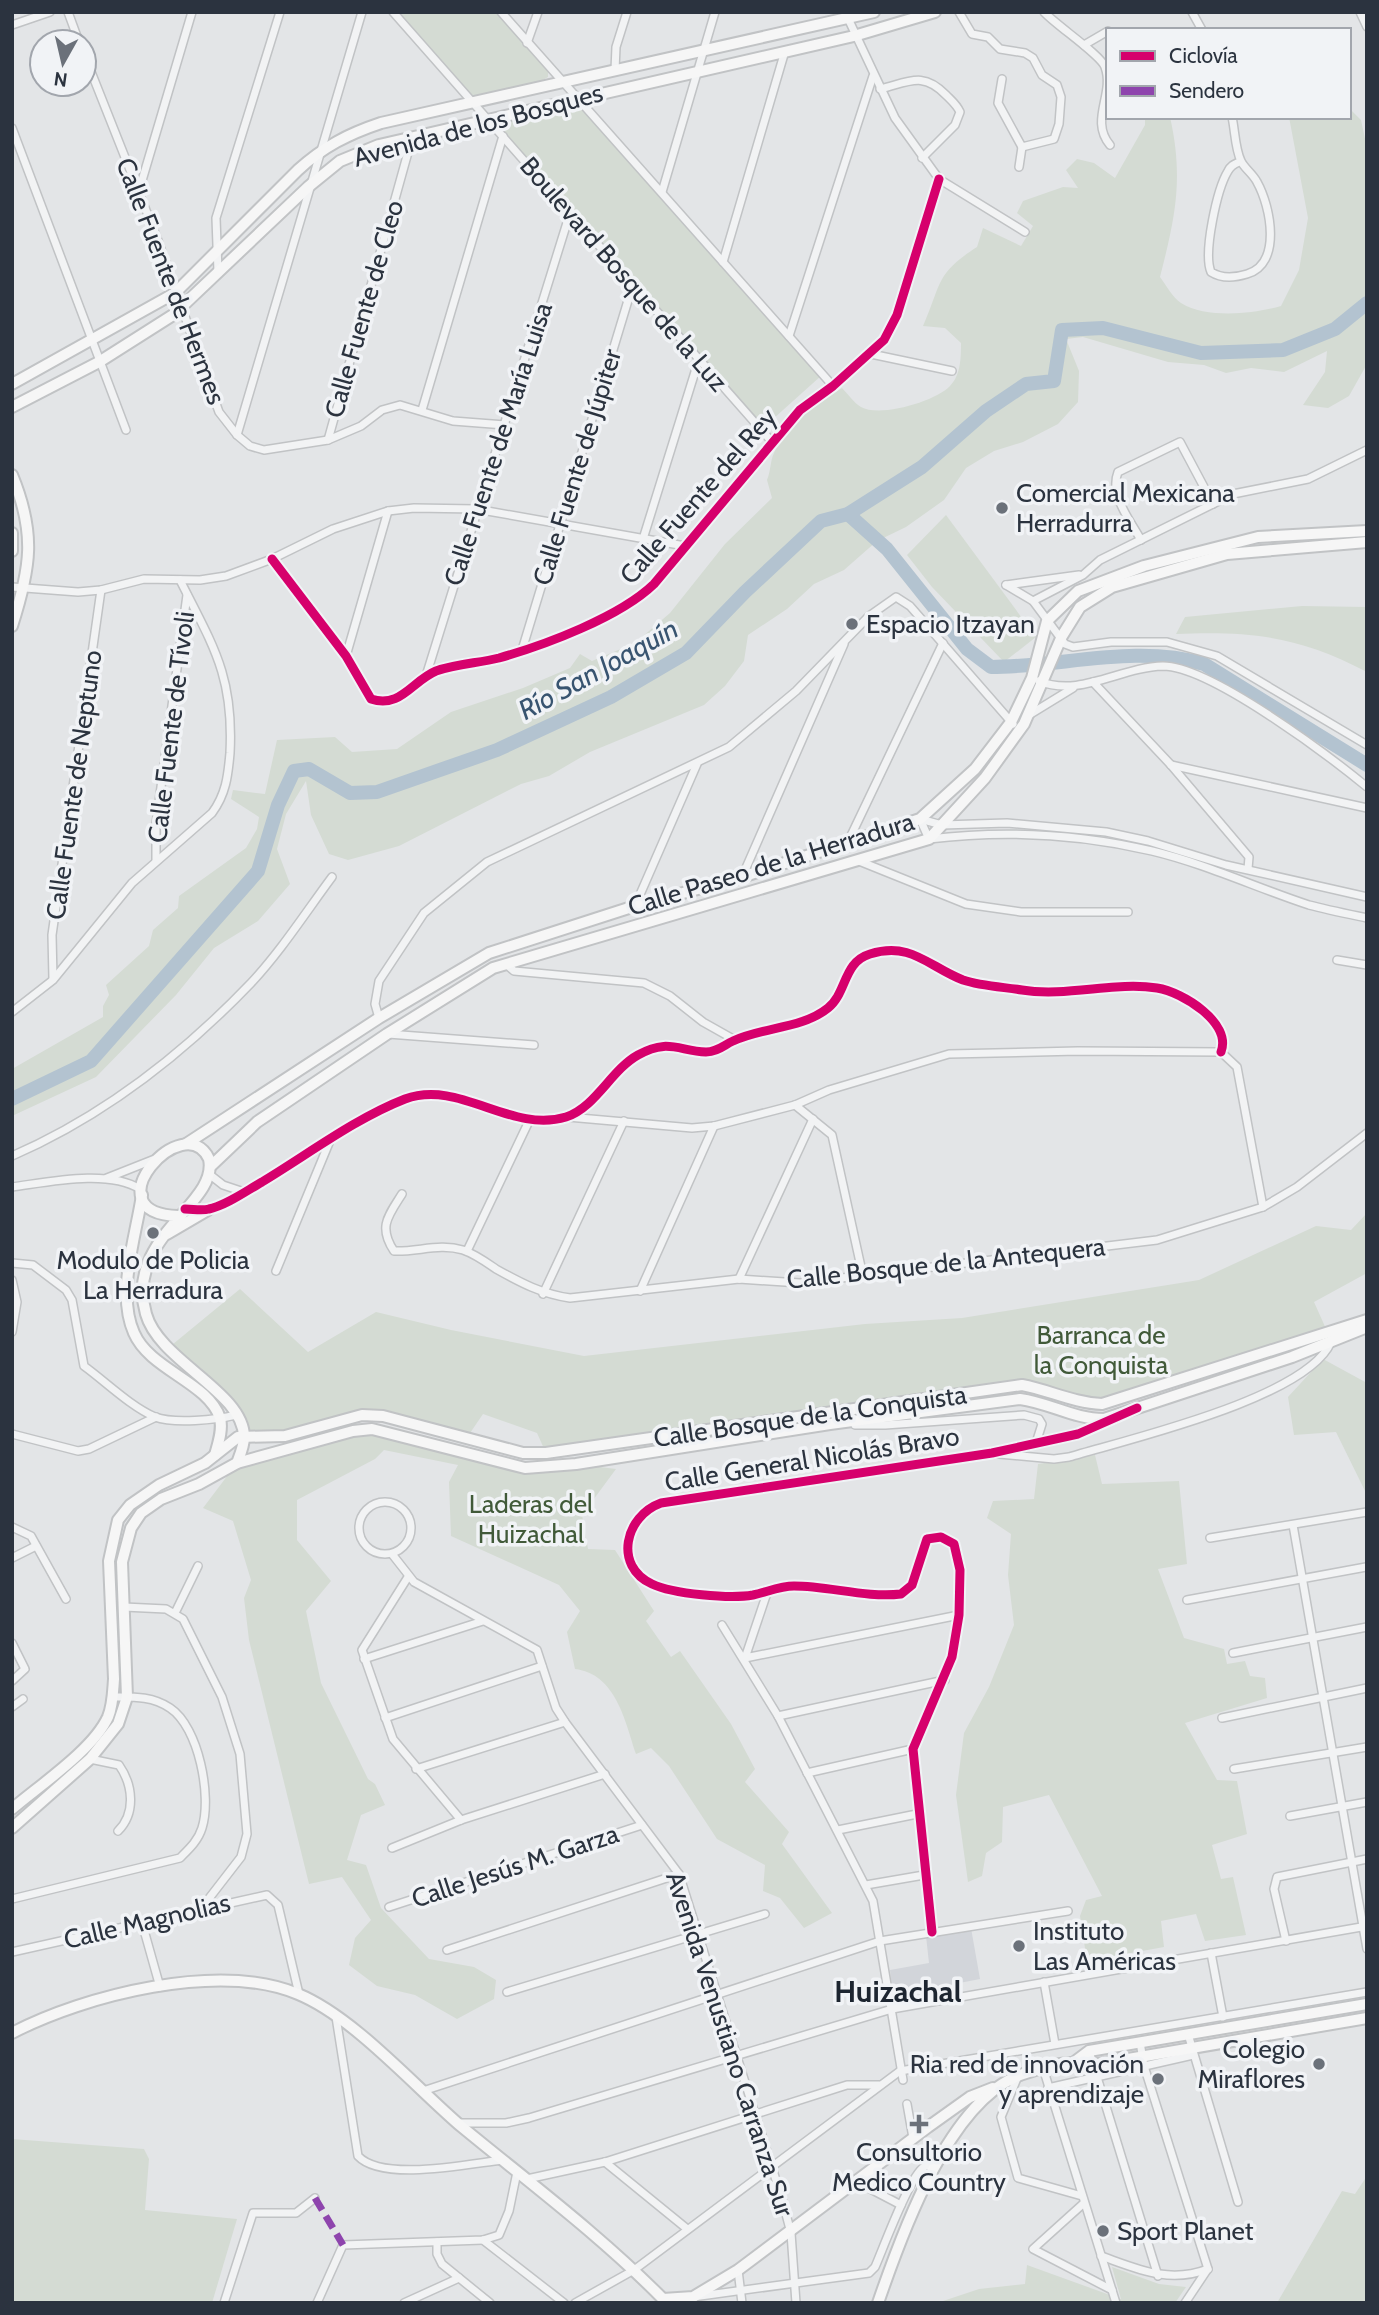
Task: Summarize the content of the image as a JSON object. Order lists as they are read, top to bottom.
{
  "streets": {
    "main road": ["Avenida de los Bosques", "Calle Paseo de la Herradura", "Calle Bosque de la Conquista"],
    "street": [
      "Boulevard Bosque de la Luz",
      "Calle Fuente de Hermes",
      "Calle Fuente de Cleo",
      "Calle Fuente de María Luisa",
      "Calle Fuente de Júpiter",
      "Calle Fuente del Rey",
      "Calle Fuente de Tívoli",
      "Calle Fuente de Neptuno",
      "Calle Bosque de la Antequera",
      "Calle General Nicolás Bravo",
      "Calle Jesús M. Garza",
      "Calle Magnolias",
      "Avenida Venustiano Carranza Sur"
    ]
  },
  "crossings": [
    ["Avenida de los Bosques", "Boulevard Bosque de la Luz"],
    ["Avenida de los Bosques", "Calle Fuente de Hermes"],
    ["Avenida de los Bosques", "Calle Fuente de Cleo"],
    ["Boulevard Bosque de la Luz", "Calle Fuente de María Luisa"],
    ["Boulevard Bosque de la Luz", "Calle Fuente de Júpiter"],
    ["Boulevard Bosque de la Luz", "Calle Fuente del Rey"],
    ["Calle Fuente de Hermes", "Calle Fuente de Cleo"],
    ["Calle Fuente de Hermes", "Calle Fuente de María Luisa"],
    ["Calle Fuente de María Luisa", "Calle Fuente del Rey"],
    ["Calle Fuente de Júpiter", "Calle Fuente del Rey"],
    ["Calle Bosque de la Conquista", "Calle General Nicolás Bravo"],
    ["Calle Jesús M. Garza", "Avenida Venustiano Carranza Sur"]
  ],
  "districts": ["Huizachal"],
  "water": ["Río San Joaquín"],
  "parks": ["Barranca de la Conquista", "Laderas del Huizachal"],
  "places": {
    "other": [
      "Comercial Mexicana Herradurra",
      "Espacio Itzayan",
      "Modulo de Policia La Herradura",
      "Instituto Las Américas",
      "Colegio Miraflores",
      "Ria red de innovación y aprendizaje",
      "Sport Planet"
    ],
    "health": ["Consultorio Medico Country"]
  },
  "legend": ["Ciclovía", "Sendero"],
  "north": "bottom"
}
